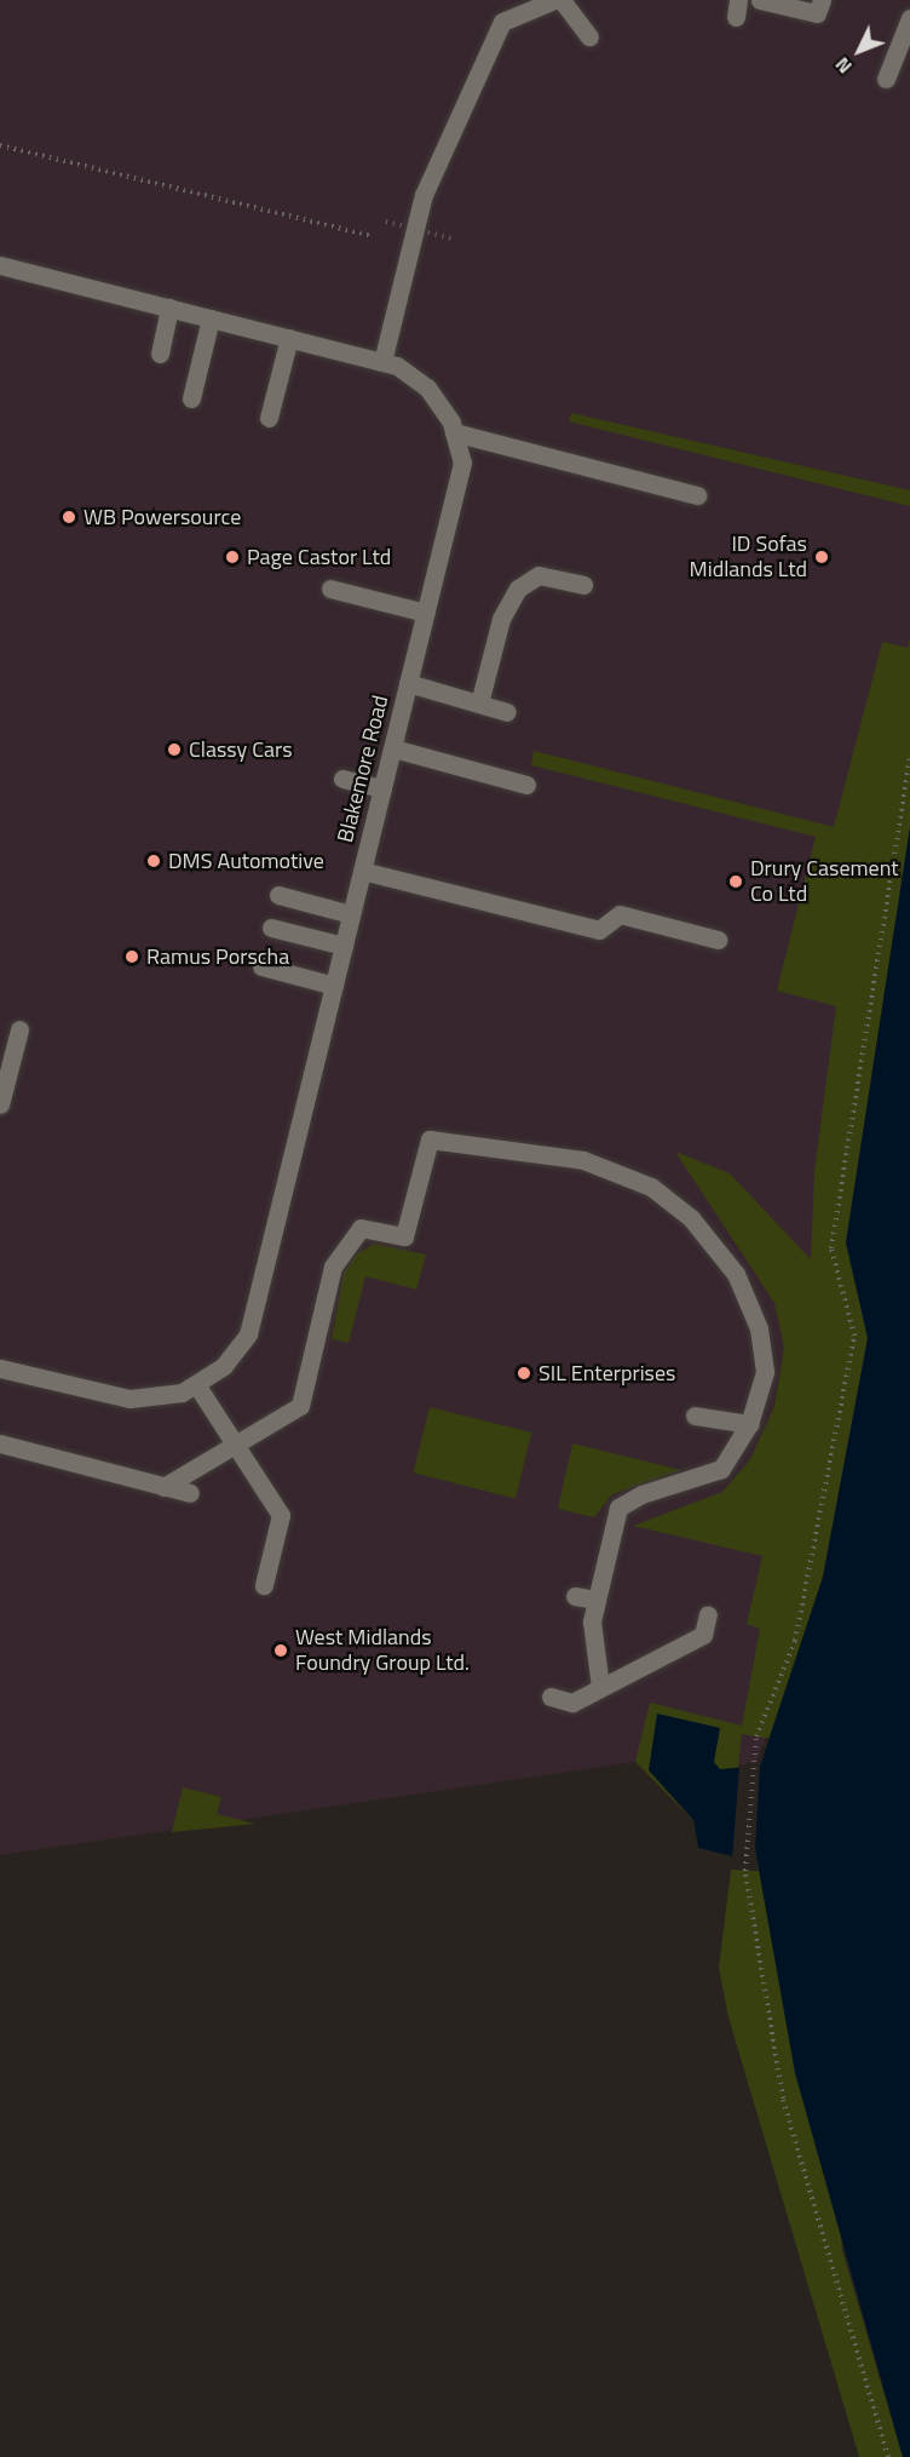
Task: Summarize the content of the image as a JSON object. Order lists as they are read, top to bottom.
{
  "streets": {
    "street": ["Blakemore Road"]
  },
  "places": [
    "WB Powersource",
    "Page Castor Ltd",
    "ID Sofas Midlands Ltd",
    "Classy Cars",
    "DMS Automotive",
    "Drury Casement Co Ltd",
    "Ramus Porscha",
    "SIL Enterprises",
    "West Midlands Foundry Group Ltd."
  ],
  "north": "bottom left"
}
